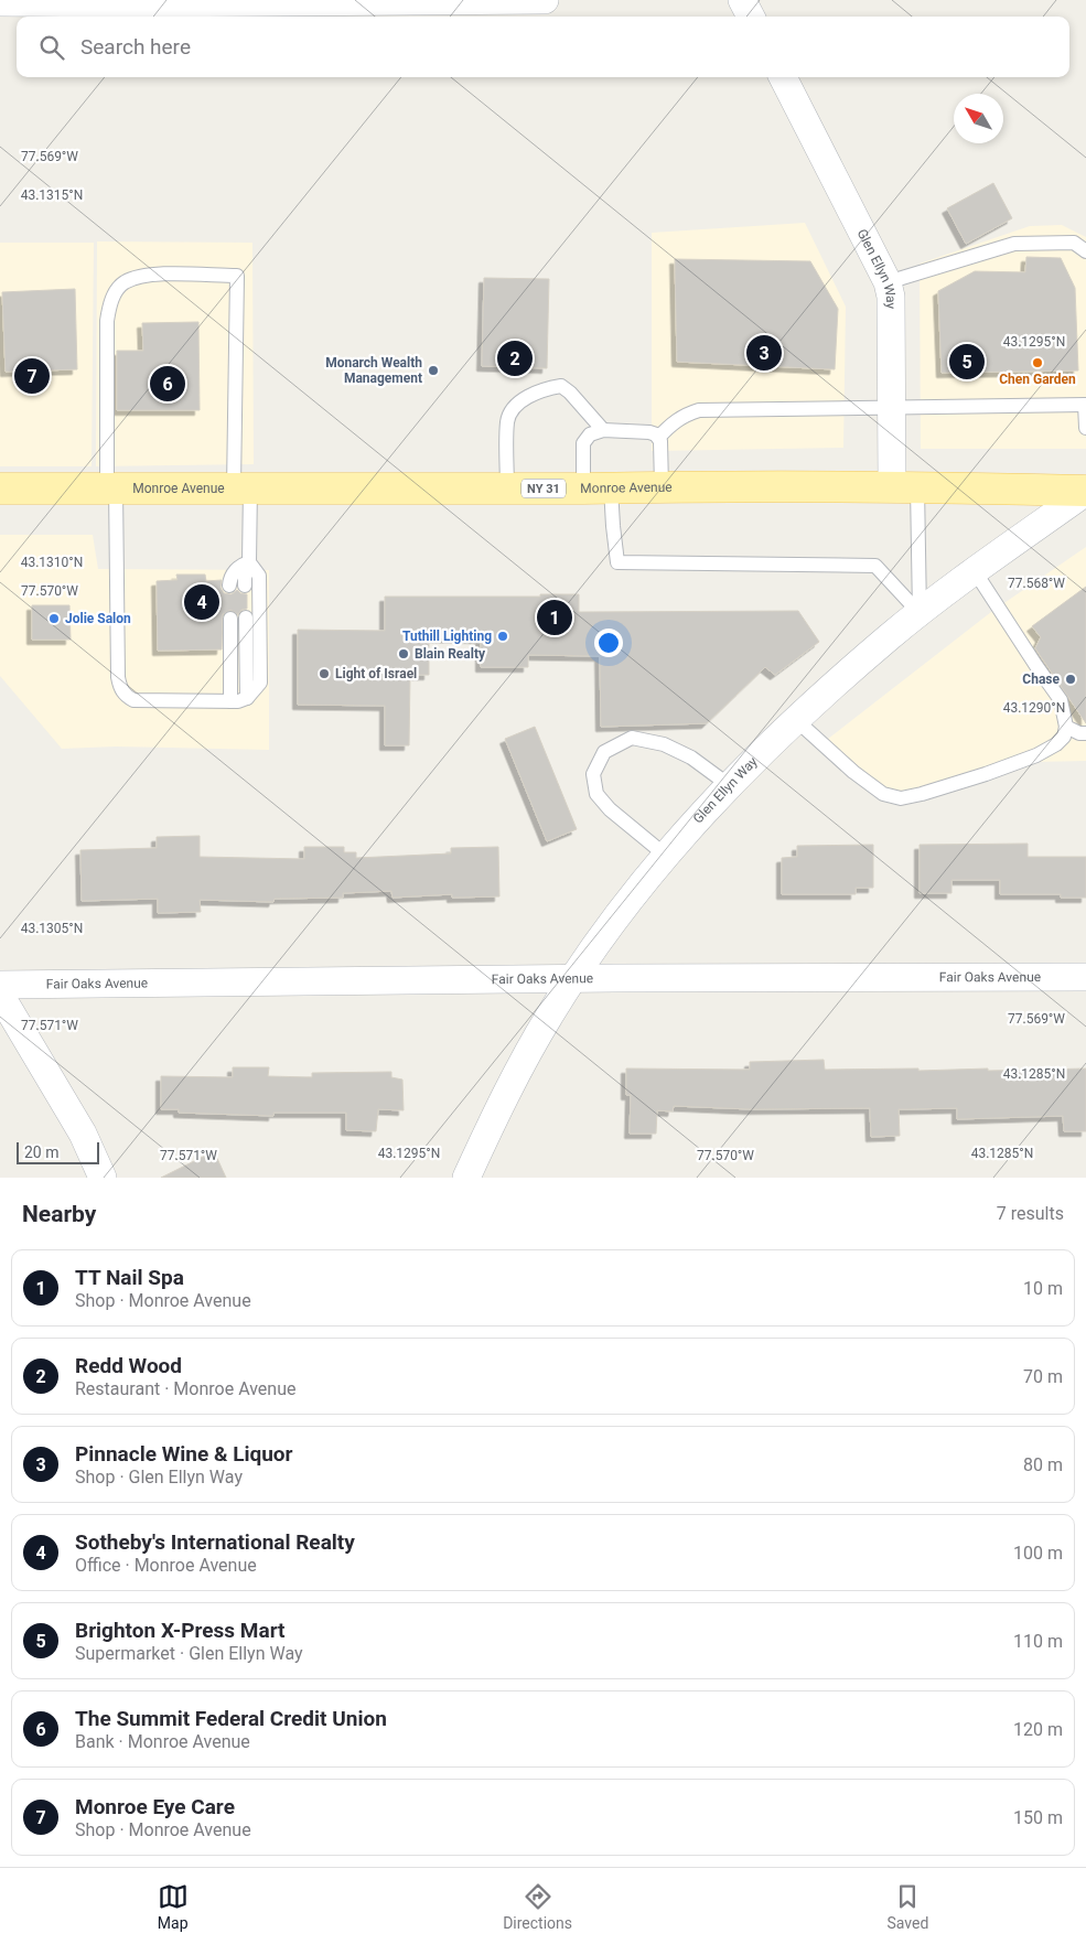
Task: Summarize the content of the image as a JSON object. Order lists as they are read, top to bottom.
{
  "streets": {
    "main road": ["Monroe Avenue", "NY 31"],
    "street": ["Glen Ellyn Way", "Fair Oaks Avenue"]
  },
  "crossings": [
    ["Glen Ellyn Way", "Monroe Avenue"],
    ["Glen Ellyn Way", "Fair Oaks Avenue"]
  ],
  "places": [
    "Chen Garden",
    "Monarch Wealth Management",
    "Jolie Salon",
    "Tuthill Lighting",
    "Blain Realty",
    "Light of Israel",
    "Chase"
  ],
  "scale_bar": "20 m",
  "north": "top left",
  "page": {
    "search": "Search here",
    "pins": [
      "3",
      "2",
      "5",
      "7",
      "6",
      "4",
      "1"
    ],
    "scale": "20 m",
    "heading": ["Nearby", "7 results"],
    "list": [
      {
        "mark": "1",
        "name": "TT Nail Spa",
        "note": "Shop · Monroe Avenue",
        "value": "10 m"
      },
      {
        "mark": "2",
        "name": "Redd Wood",
        "note": "Restaurant · Monroe Avenue",
        "value": "70 m"
      },
      {
        "mark": "3",
        "name": "Pinnacle Wine & Liquor",
        "note": "Shop · Glen Ellyn Way",
        "value": "80 m"
      },
      {
        "mark": "4",
        "name": "Sotheby's International Realty",
        "note": "Office · Monroe Avenue",
        "value": "100 m"
      },
      {
        "mark": "5",
        "name": "Brighton X-Press Mart",
        "note": "Supermarket · Glen Ellyn Way",
        "value": "110 m"
      },
      {
        "mark": "6",
        "name": "The Summit Federal Credit Union",
        "note": "Bank · Monroe Avenue",
        "value": "120 m"
      },
      {
        "mark": "7",
        "name": "Monroe Eye Care",
        "note": "Shop · Monroe Avenue",
        "value": "150 m"
      }
    ],
    "nav": ["Map", "Directions", "Saved"]
  },
  "coordinates": [
    "77.569°W",
    "43.1315°N",
    "43.1295°N",
    "43.1310°N",
    "77.568°W",
    "77.570°W",
    "43.1290°N",
    "43.1305°N",
    "77.571°W",
    "43.1285°N"
  ]
}
